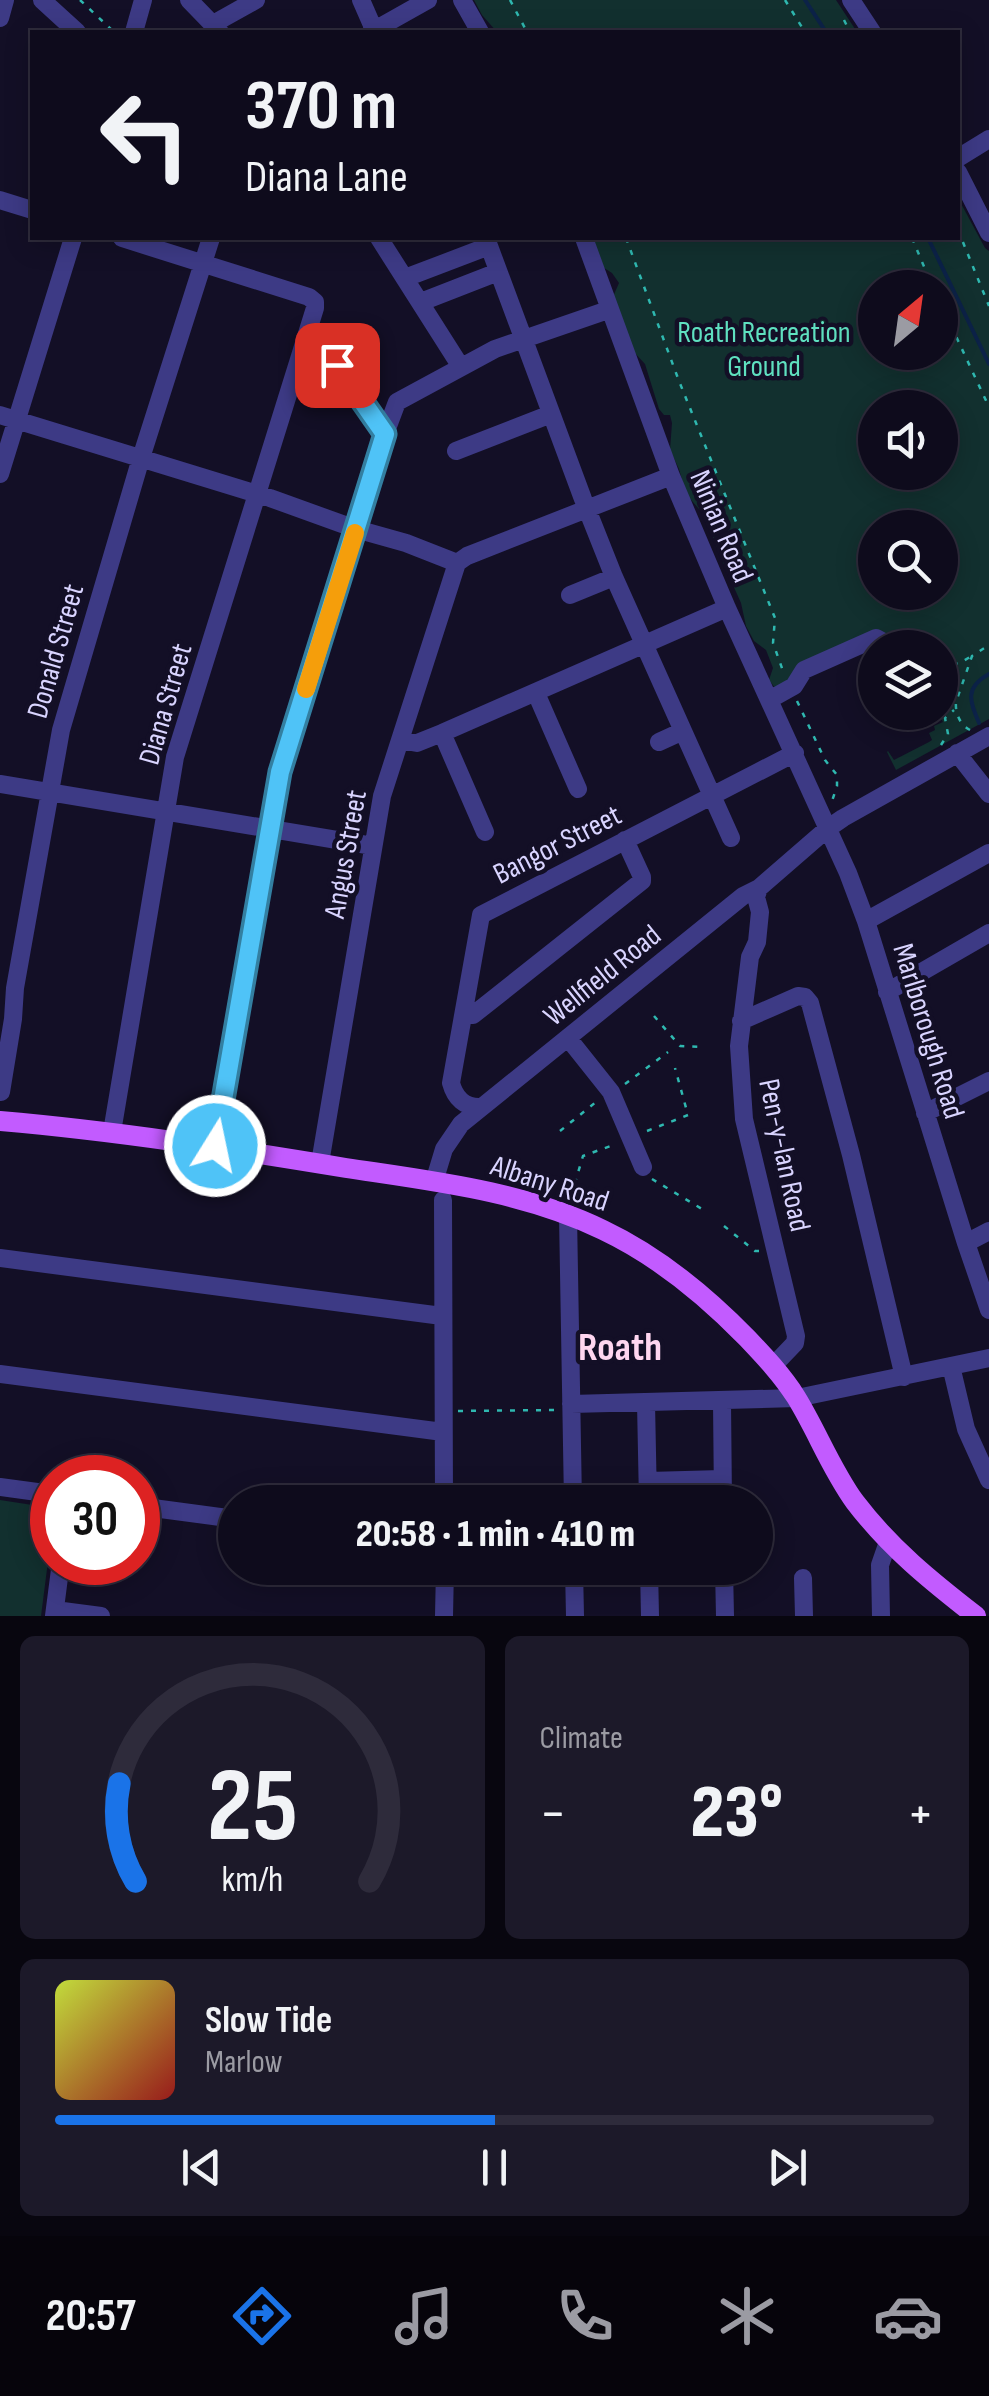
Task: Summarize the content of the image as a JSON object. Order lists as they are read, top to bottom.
{
  "streets": {
    "main road": ["Albany Road"],
    "street": [
      "Ninian Road",
      "Donald Street",
      "Diana Street",
      "Bangor Street",
      "Angus Street",
      "Wellfield Road",
      "Marlborough Road",
      "Pen-y-lan Road"
    ]
  },
  "crossings": [
    ["Ninian Road", "Bangor Street"],
    ["Ninian Road", "Wellfield Road"],
    ["Ninian Road", "Marlborough Road"],
    ["Donald Street", "Diana Street"],
    ["Diana Street", "Albany Road"],
    ["Bangor Street", "Wellfield Road"],
    ["Angus Street", "Albany Road"],
    ["Wellfield Road", "Marlborough Road"],
    ["Wellfield Road", "Pen-y-lan Road"],
    ["Wellfield Road", "Albany Road"],
    ["Pen-y-lan Road", "Albany Road"]
  ],
  "districts": ["Roath"],
  "parks": ["Roath Recreation Ground"],
  "north": "top right",
  "page": {
    "turn": ["370 m", "Diana Lane"],
    "limit": "30",
    "trip": "20:58 · 1 min · 410 m",
    "tile": "Climate",
    "heat": ["−", "23°", "+"],
    "song": ["Slow Tide", "Marlow"],
    "tabs": "20:57",
    "gauge": ["25", "km/h"]
  }
}
